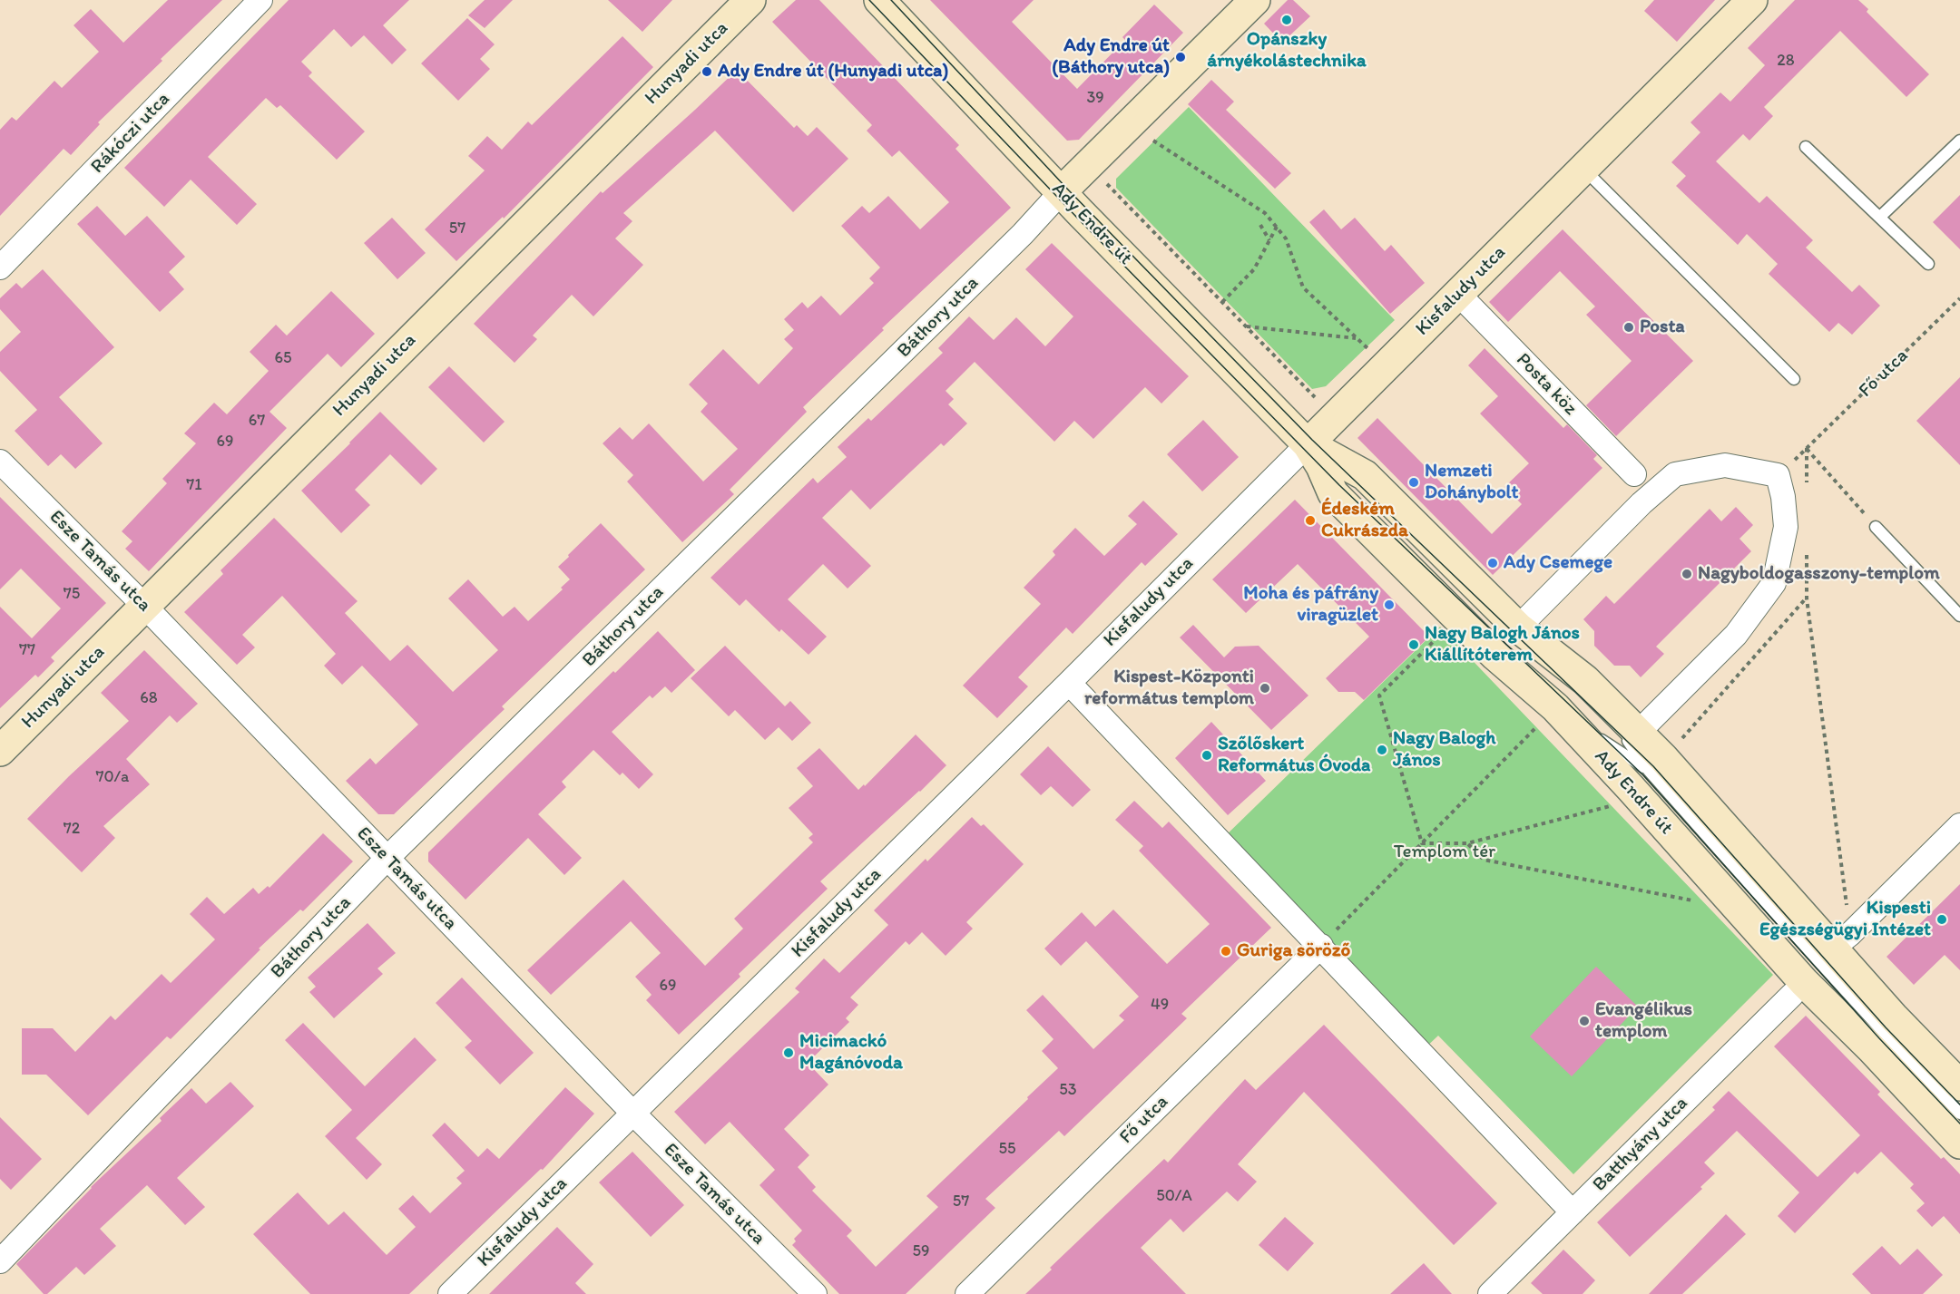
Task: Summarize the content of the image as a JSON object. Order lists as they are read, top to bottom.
{
  "streets": {
    "street": [
      "Hunyadi utca",
      "Rákóczi utca",
      "Ady Endre út",
      "Kisfaludy utca",
      "Báthory utca",
      "Fő utca",
      "Posta köz",
      "Esze Tamás utca",
      "Batthyány utca"
    ]
  },
  "crossings": [
    ["Hunyadi utca", "Esze Tamás utca"],
    ["Ady Endre út", "Kisfaludy utca"],
    ["Ady Endre út", "Báthory utca"],
    ["Kisfaludy utca", "Posta köz"],
    ["Kisfaludy utca", "Esze Tamás utca"],
    ["Báthory utca", "Esze Tamás utca"]
  ],
  "parks": ["Templom tér"],
  "places": [
    "Opánszky árnyékolástechnika",
    "Ady Endre út (Báthory utca)",
    "Ady Endre út (Hunyadi utca)",
    "Posta",
    "Nemzeti Dohánybolt",
    "Édeském Cukrászda",
    "Ady Csemege",
    "Nagyboldogasszony-templom",
    "Moha és páfrány viragüzlet",
    "Nagy Balogh János Kiállítóterem",
    "Kispest-Központi református templom",
    "Nagy Balogh János",
    "Szőlőskert Református Óvoda",
    "Kispesti Egészségügyi Intézet",
    "Guriga söröző",
    "Evangélikus templom",
    "Micimackó Magánóvoda"
  ],
  "house_numbers": [
    "28",
    "39",
    "57",
    "65",
    "67",
    "69",
    "71",
    "75",
    "77",
    "68",
    "70/a",
    "72",
    "69",
    "49",
    "53",
    "55",
    "50/A",
    "57",
    "59"
  ]
}
